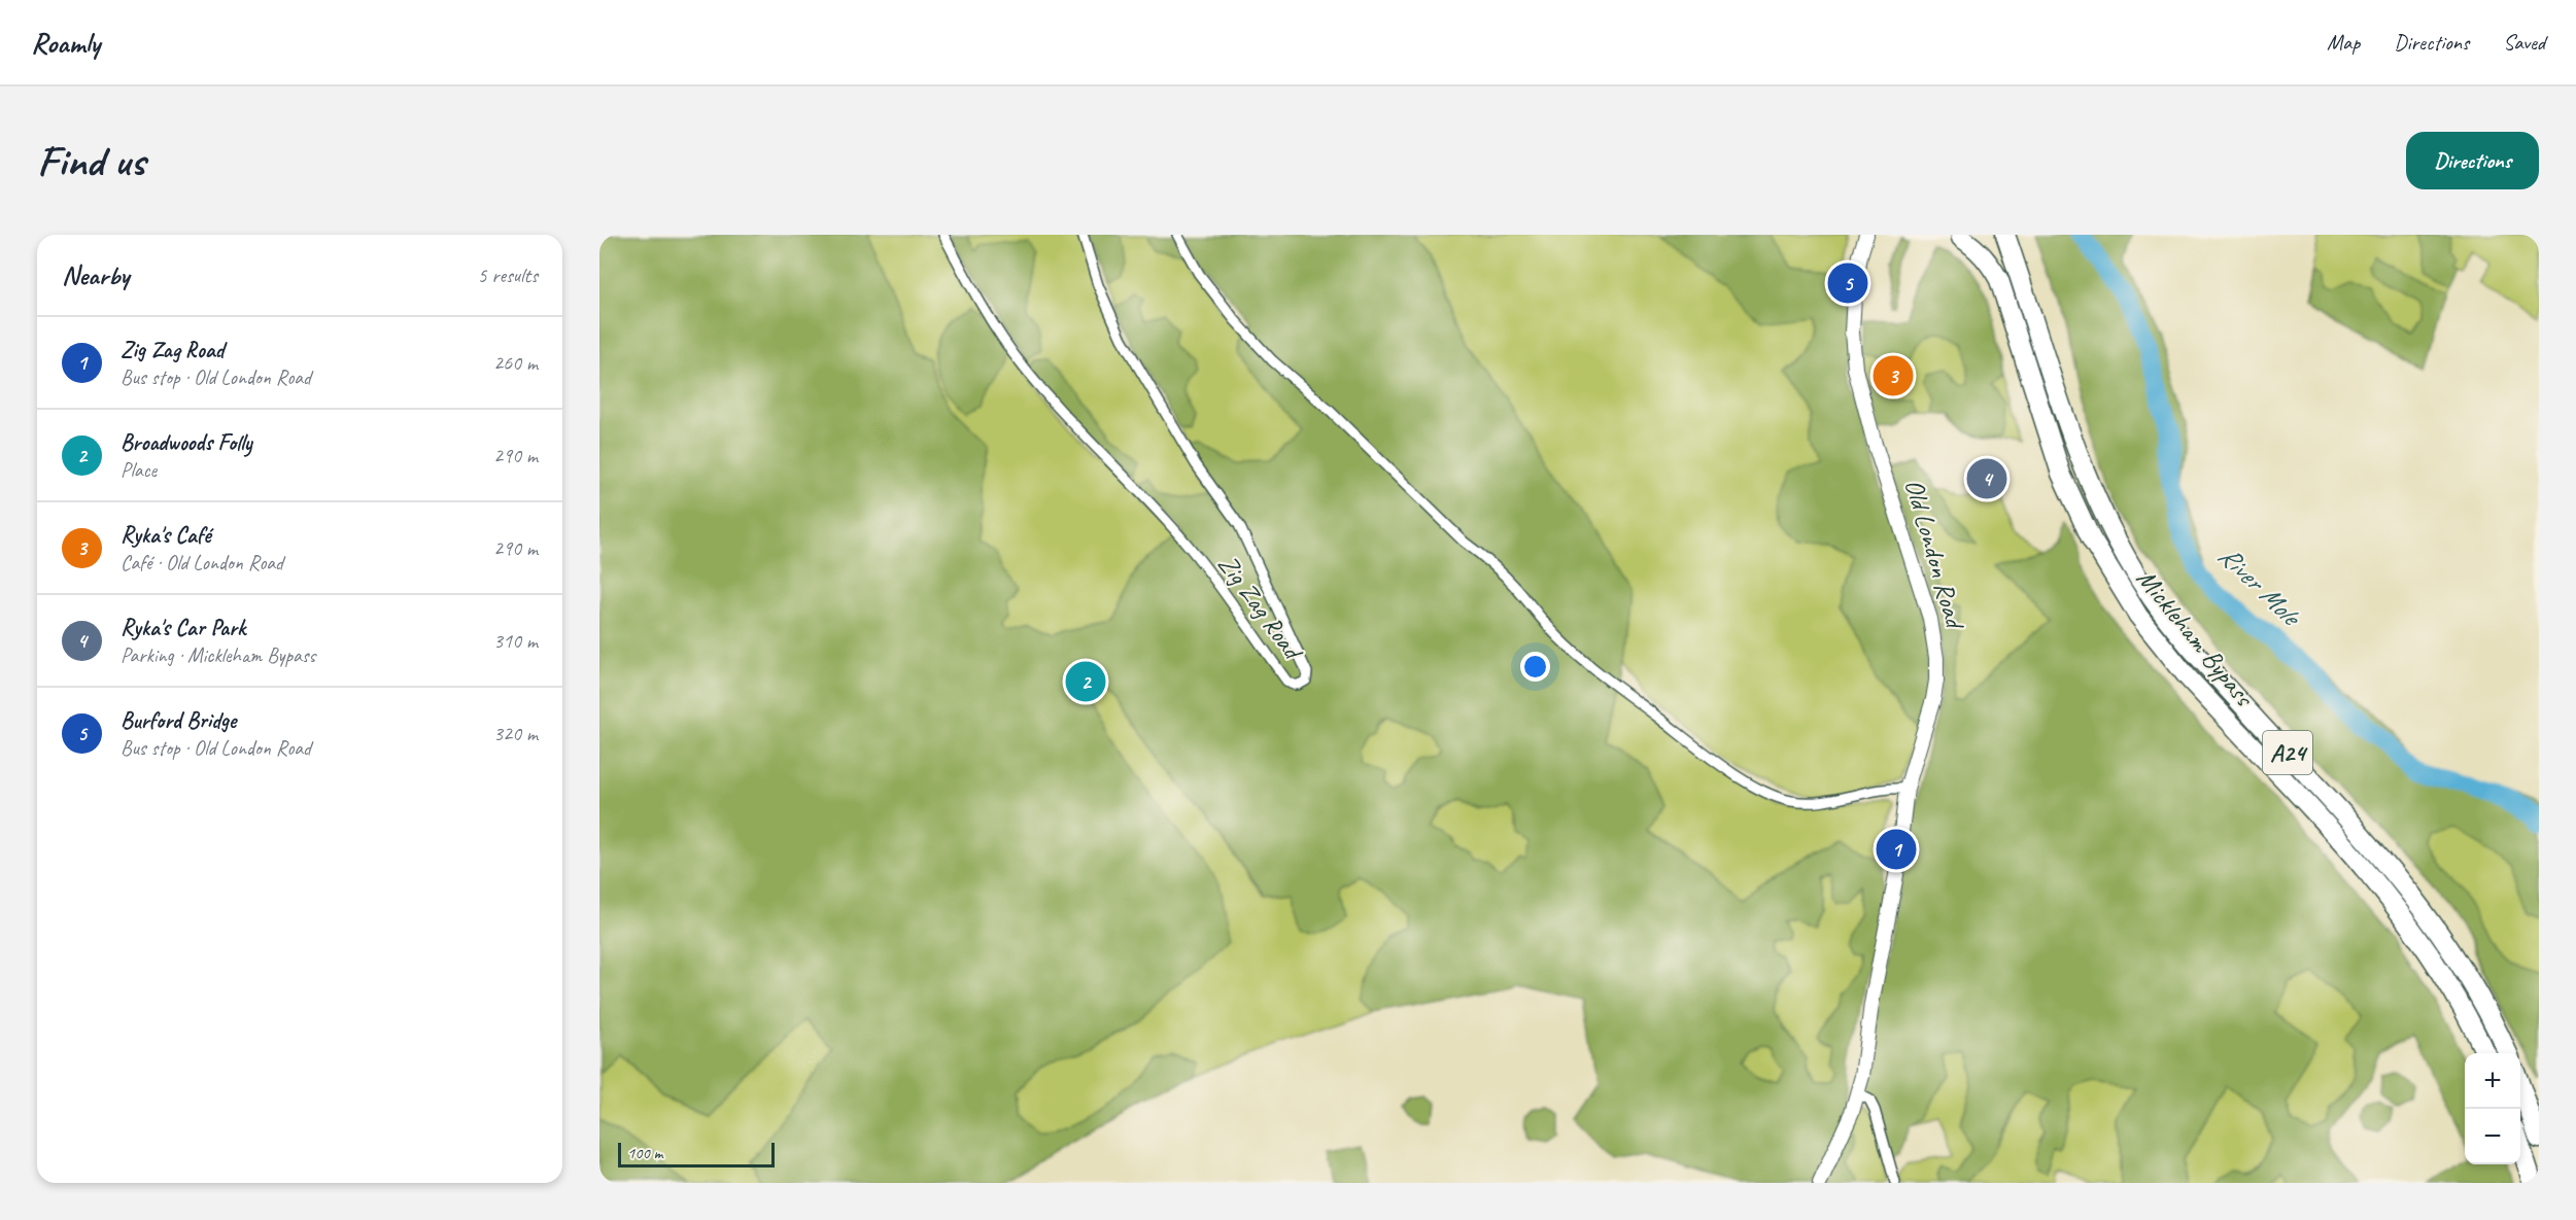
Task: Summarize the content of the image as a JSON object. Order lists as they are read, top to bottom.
{
  "streets": {
    "highway": ["Mickleham Bypass", "A24"],
    "main road": ["Old London Road"],
    "street": ["Zig Zag Road"]
  },
  "water": ["River Mole"],
  "scale_bar": "100 m",
  "page": {
    "header": "Roamly",
    "nav": ["Map", "Directions", "Saved"],
    "buttons": "Directions",
    "title": "Find us",
    "heading": ["Nearby", "5 results"],
    "pins": [
      "5",
      "3",
      "4",
      "2",
      "1"
    ],
    "list": [
      {
        "mark": "1",
        "name": "Zig Zag Road",
        "note": "Bus stop · Old London Road",
        "value": "260 m"
      },
      {
        "mark": "2",
        "name": "Broadwoods Folly",
        "note": "Place",
        "value": "290 m"
      },
      {
        "mark": "3",
        "name": "Ryka's Café",
        "note": "Café · Old London Road",
        "value": "290 m"
      },
      {
        "mark": "4",
        "name": "Ryka's Car Park",
        "note": "Parking · Mickleham Bypass",
        "value": "310 m"
      },
      {
        "mark": "5",
        "name": "Burford Bridge",
        "note": "Bus stop · Old London Road",
        "value": "320 m"
      }
    ],
    "map_buttons": ["+", "−"],
    "scale": "100 m"
  }
}
